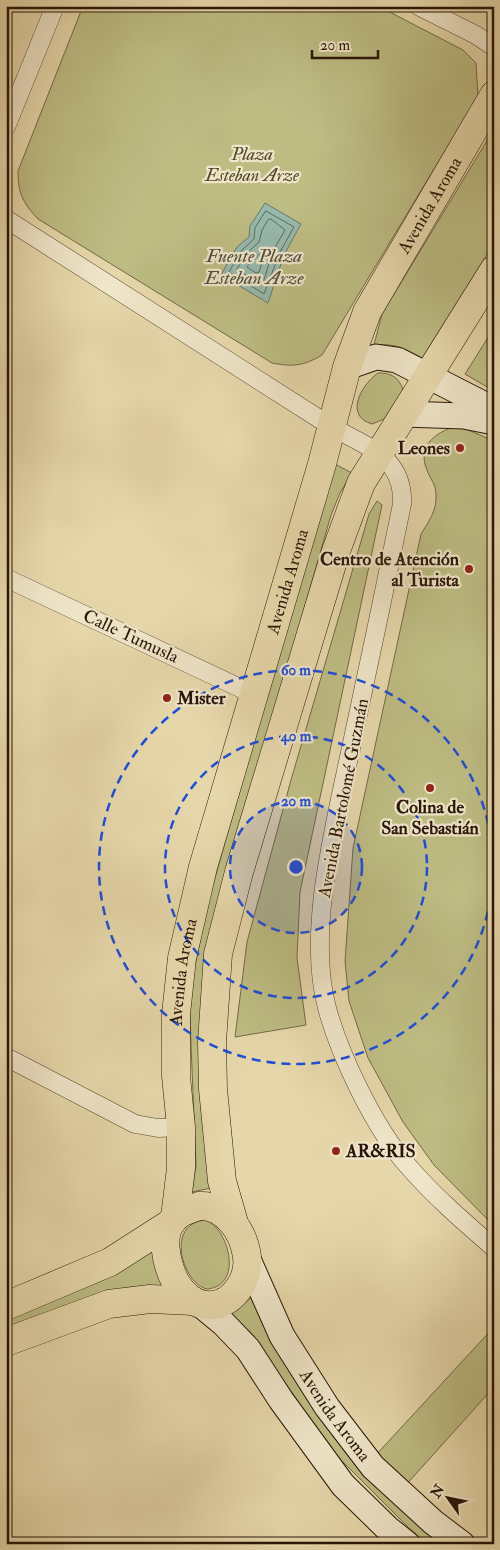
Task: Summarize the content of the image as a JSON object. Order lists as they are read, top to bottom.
{
  "streets": {
    "main road": ["Avenida Aroma"],
    "street": ["Calle Tumusla", "Avenida Bartolomé Guzmán"]
  },
  "crossings": [
    ["Avenida Aroma", "Calle Tumusla"],
    ["Avenida Aroma", "Avenida Bartolomé Guzmán"]
  ],
  "water": ["Fuente Plaza Esteban Arze"],
  "parks": ["Plaza Esteban Arze"],
  "places": [
    "Leones",
    "Centro de Atención al Turista",
    "Mister",
    "Colina de San Sebastián",
    "AR&RIS"
  ],
  "scale_bar": "20 m",
  "north": "top left",
  "rings": ["60 m", "40 m", "20 m"]
}
